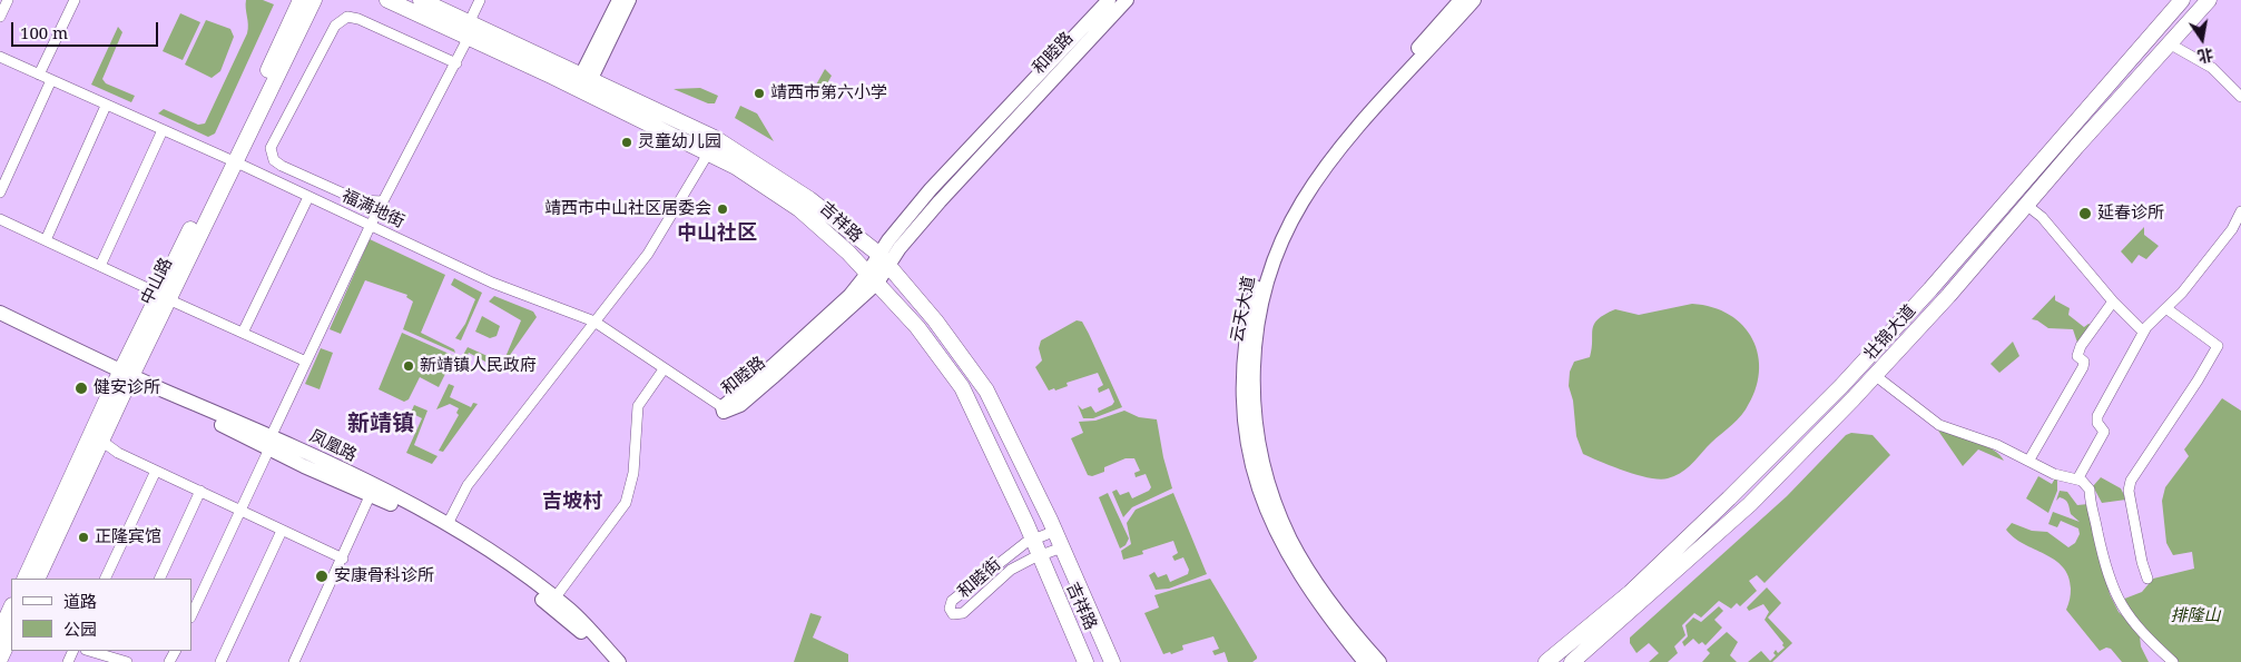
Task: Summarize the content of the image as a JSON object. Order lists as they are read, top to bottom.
{
  "streets": {
    "main road": [
      "和睦路",
      "吉祥路",
      "中山路",
      "云天大道",
      "壮锦大道",
      "凤凰路"
    ],
    "street": ["福满地街", "和睦街"]
  },
  "crossings": [
    ["和睦路", "福满地街"],
    ["和睦路", "吉祥路"],
    ["福满地街", "中山路"],
    ["吉祥路", "和睦街"],
    ["中山路", "凤凰路"]
  ],
  "districts": ["中山社区", "新靖镇", "吉坡村"],
  "parks": ["排隆山"],
  "places": [
    "靖西市第六小学",
    "灵童幼儿园",
    "靖西市中山社区居委会",
    "延春诊所",
    "新靖镇人民政府",
    "健安诊所",
    "正隆宾馆",
    "安康骨科诊所"
  ],
  "legend": ["道路", "公园"],
  "scale_bar": "100 m",
  "north": "bottom"
}
